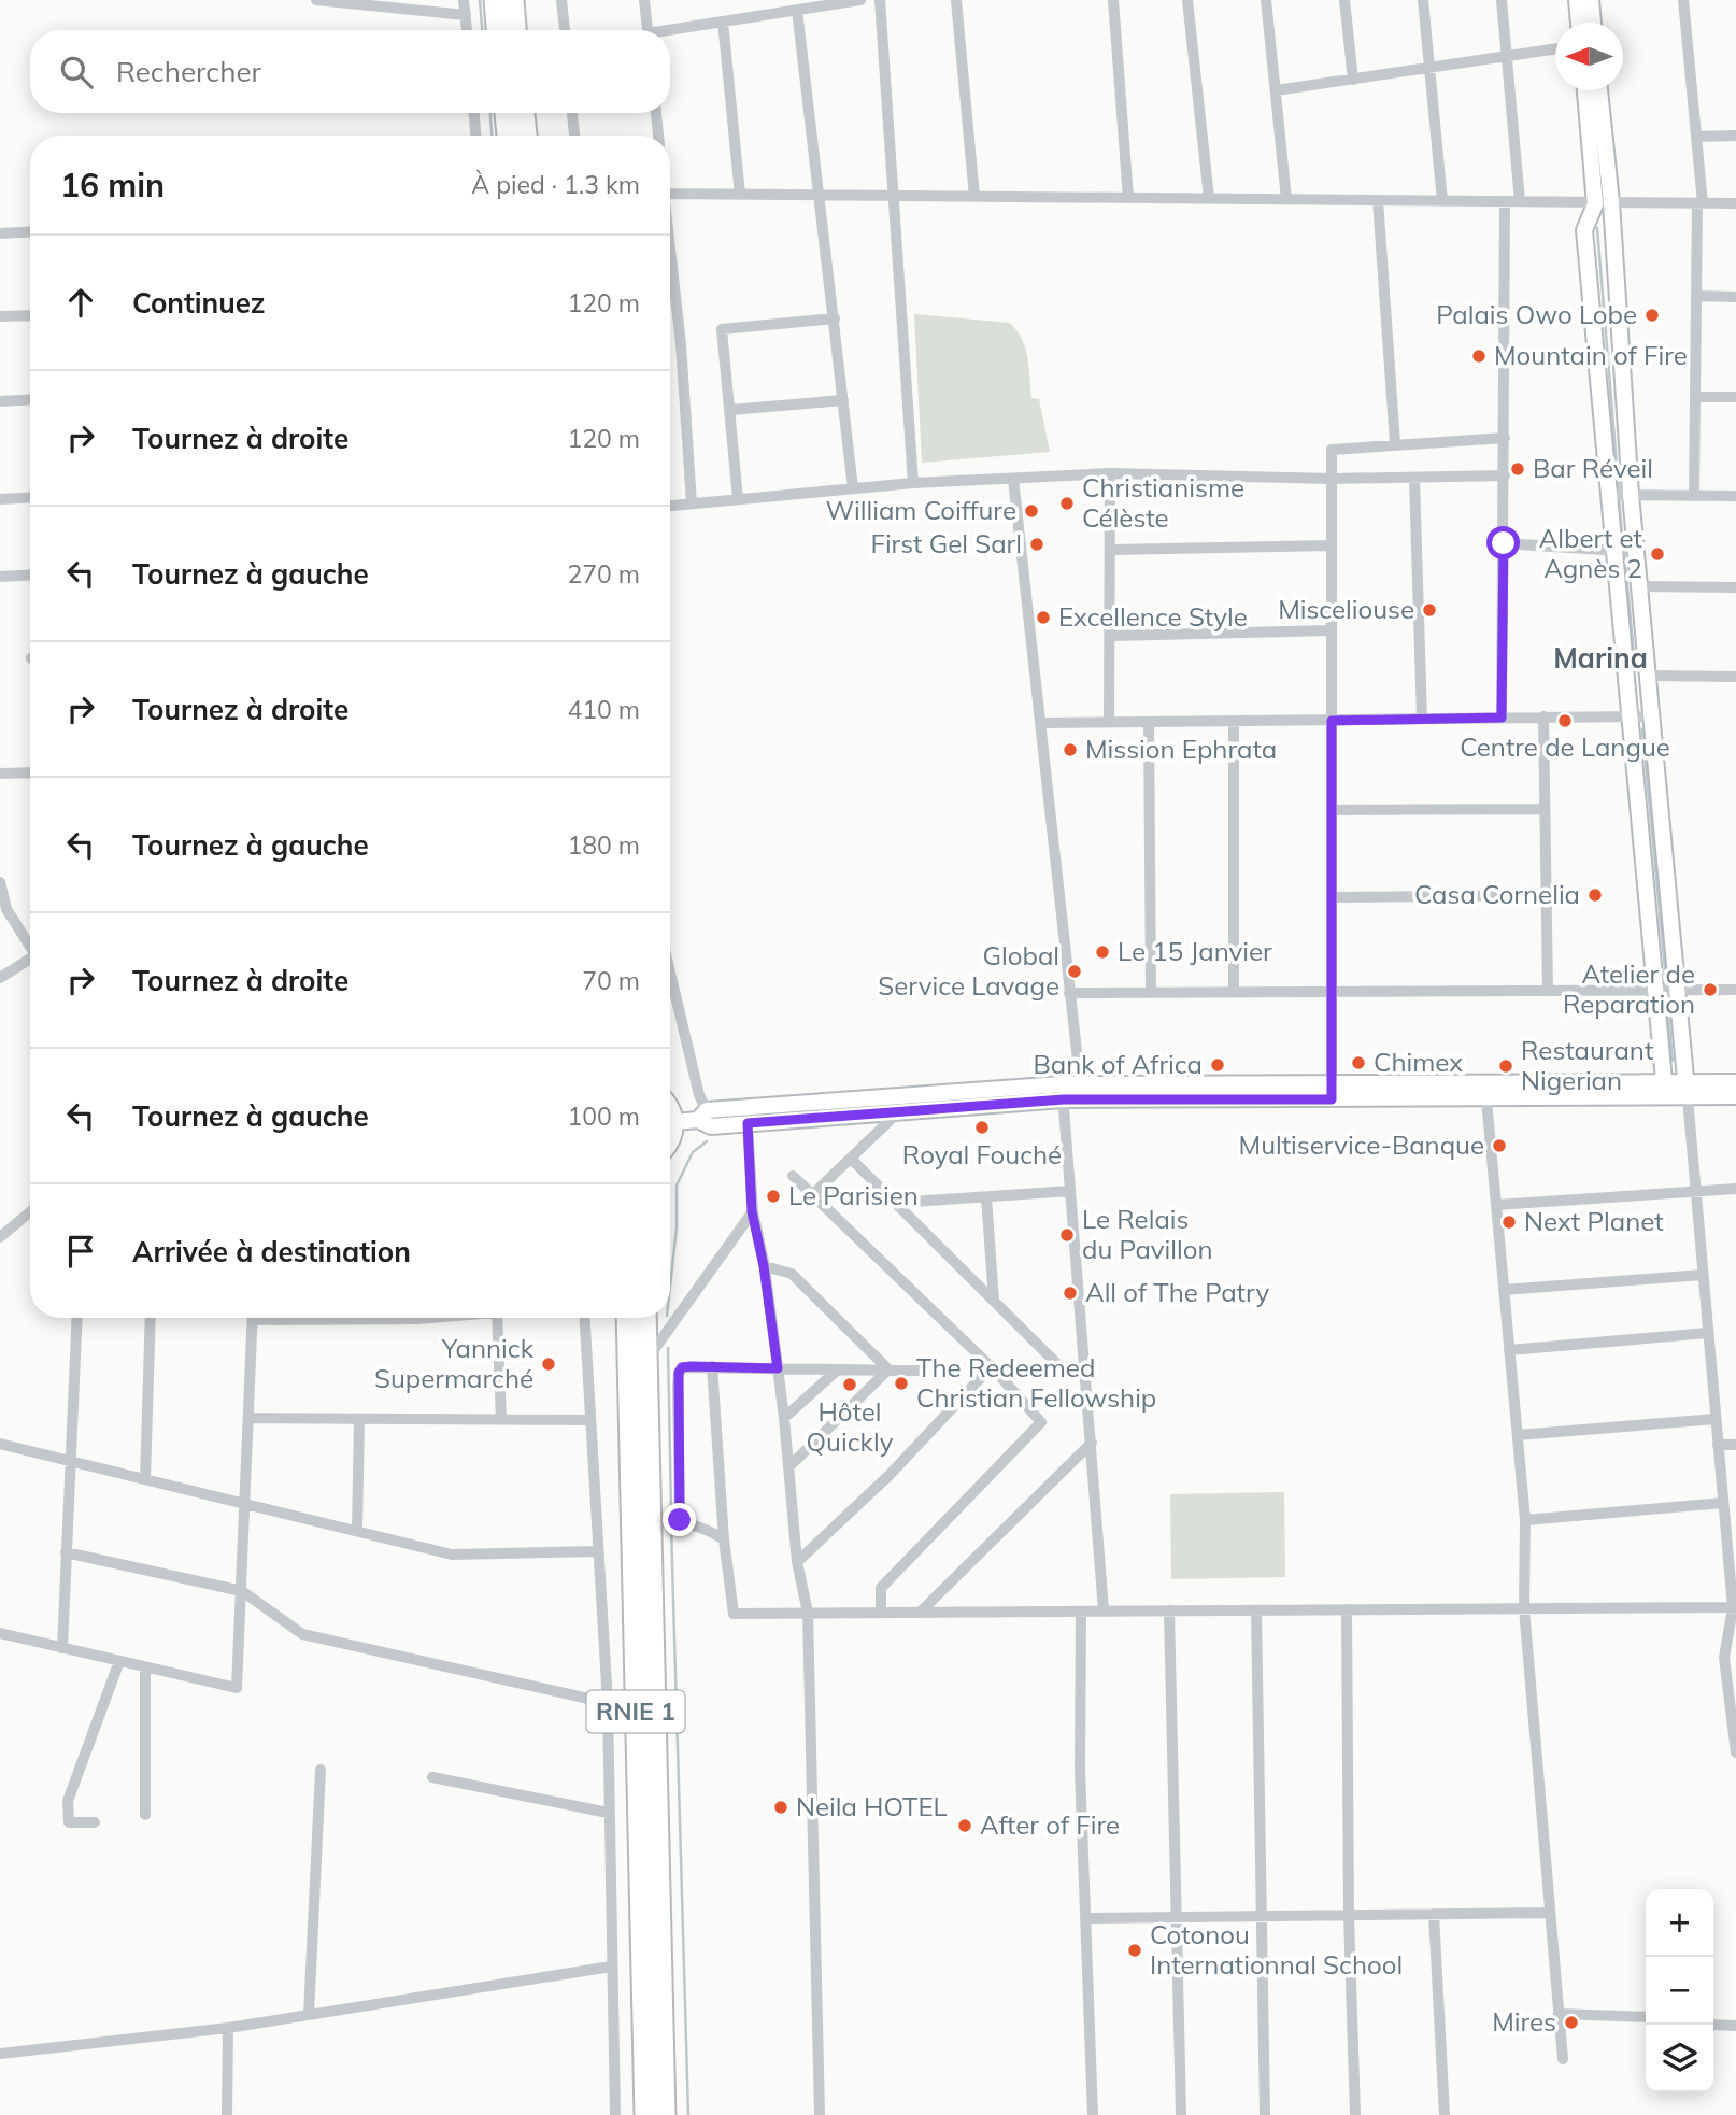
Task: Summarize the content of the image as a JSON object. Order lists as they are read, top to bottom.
{
  "streets": {
    "highway": ["RNIE 1"]
  },
  "districts": ["Marina"],
  "places": [
    "Palais Owo Lobe",
    "Mountain of Fire",
    "Bar Réveil",
    "Christianisme Célèste",
    "William Coiffure",
    "First Gel Sarl",
    "Albert et Agnès 2",
    "Misceliouse",
    "Excellence Style",
    "Centre de Langue",
    "Mission Ephrata",
    "Casa Cornelia",
    "Le 15 Janvier",
    "Global Service Lavage",
    "Atelier de Reparation",
    "Chimex",
    "Bank of Africa",
    "Restaurant Nigerian",
    "Royal Fouché",
    "Multiservice-Banque",
    "Le Parisien",
    "Next Planet",
    "Le Relais du Pavillon",
    "All of The Patry",
    "Yannick Supermarché",
    "The Redeemed Christian Fellowship",
    "Hôtel Quickly",
    "Neila HOTEL",
    "After of Fire",
    "Cotonou Internationnal School",
    "Mires"
  ],
  "north": "left",
  "page": {
    "search": "Rechercher",
    "heading": ["16 min", "À pied · 1.3 km"],
    "list": [
      ["Continuez", "120 m"],
      ["Tournez à droite", "120 m"],
      ["Tournez à gauche", "270 m"],
      ["Tournez à droite", "410 m"],
      ["Tournez à gauche", "180 m"],
      ["Tournez à droite", "70 m"],
      ["Tournez à gauche", "100 m"],
      "Arrivée à destination"
    ],
    "map_buttons": ["+", "−"]
  }
}
